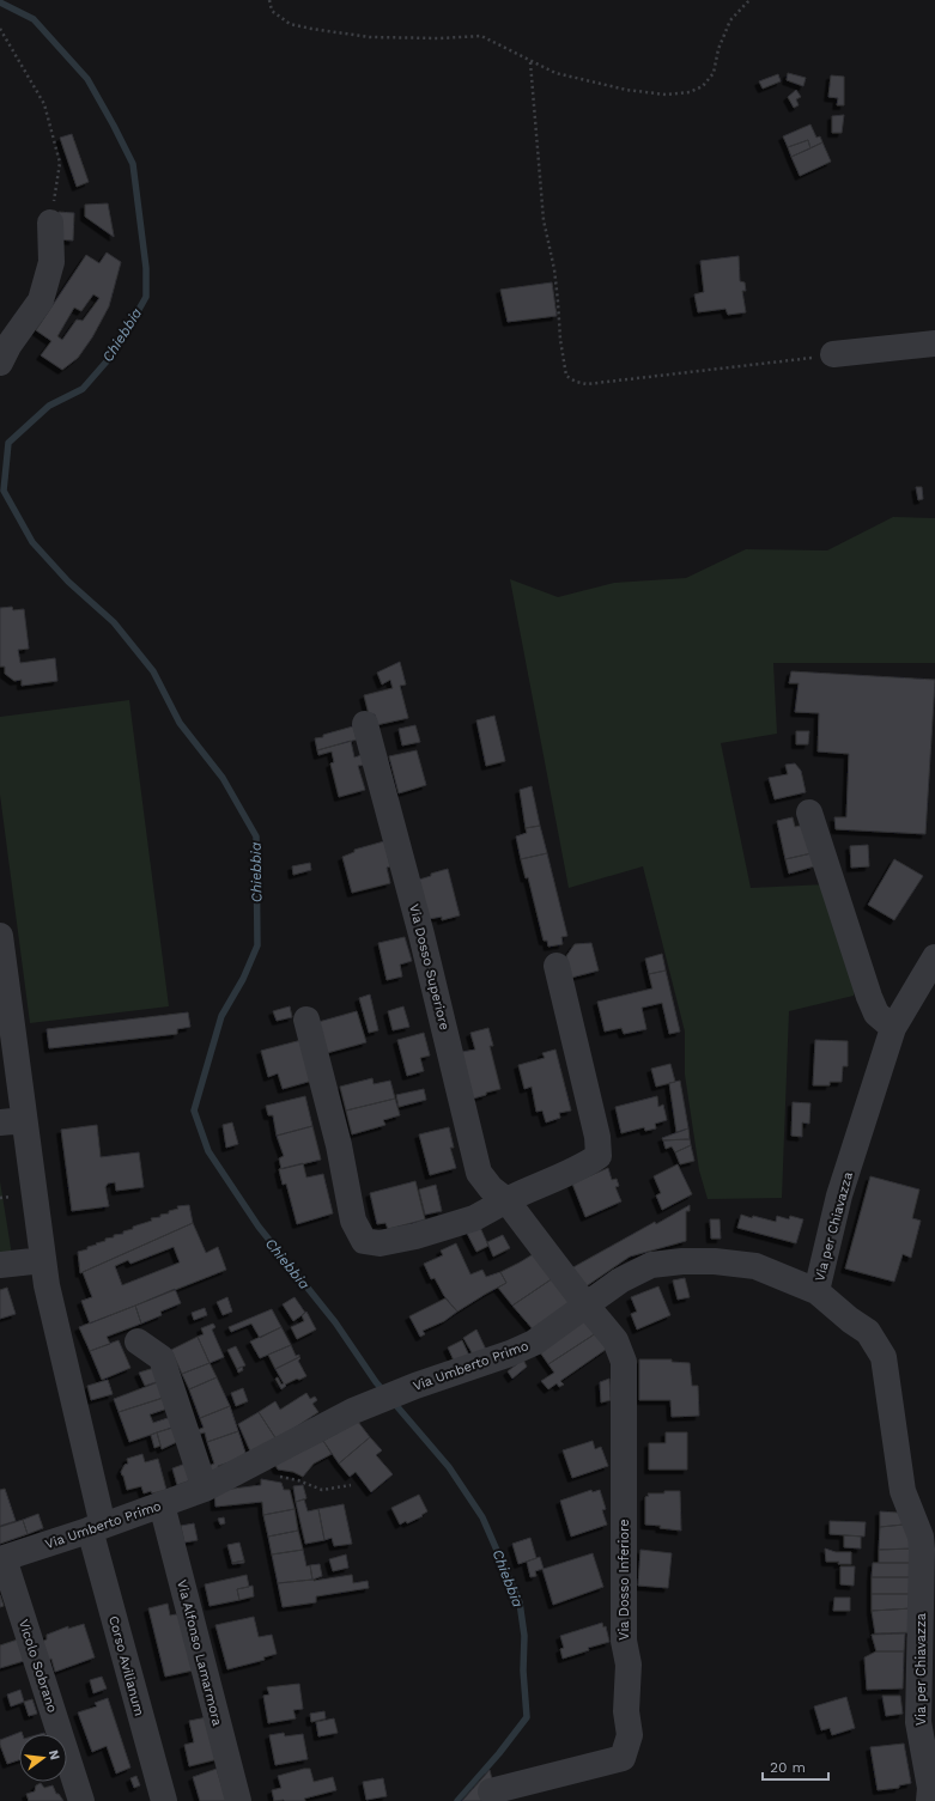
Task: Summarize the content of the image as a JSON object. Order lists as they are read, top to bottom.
{
  "streets": {
    "street": [
      "Via Dosso Superiore",
      "Via per Chiavazza",
      "Via Umberto Primo",
      "Via Dosso Inferiore",
      "Via Alfonso Lamarmora",
      "Vicolo Sobrano",
      "Corso Avilianum"
    ]
  },
  "crossings": [
    ["Via Dosso Superiore", "Via Umberto Primo"],
    ["Via Dosso Superiore", "Via Dosso Inferiore"],
    ["Via per Chiavazza", "Via Umberto Primo"],
    ["Via Umberto Primo", "Via Dosso Inferiore"],
    ["Via Umberto Primo", "Via Alfonso Lamarmora"],
    ["Via Umberto Primo", "Vicolo Sobrano"],
    ["Via Umberto Primo", "Corso Avilianum"]
  ],
  "water": ["Chiebbia"],
  "scale_bar": "20 m",
  "north": "right"
}
